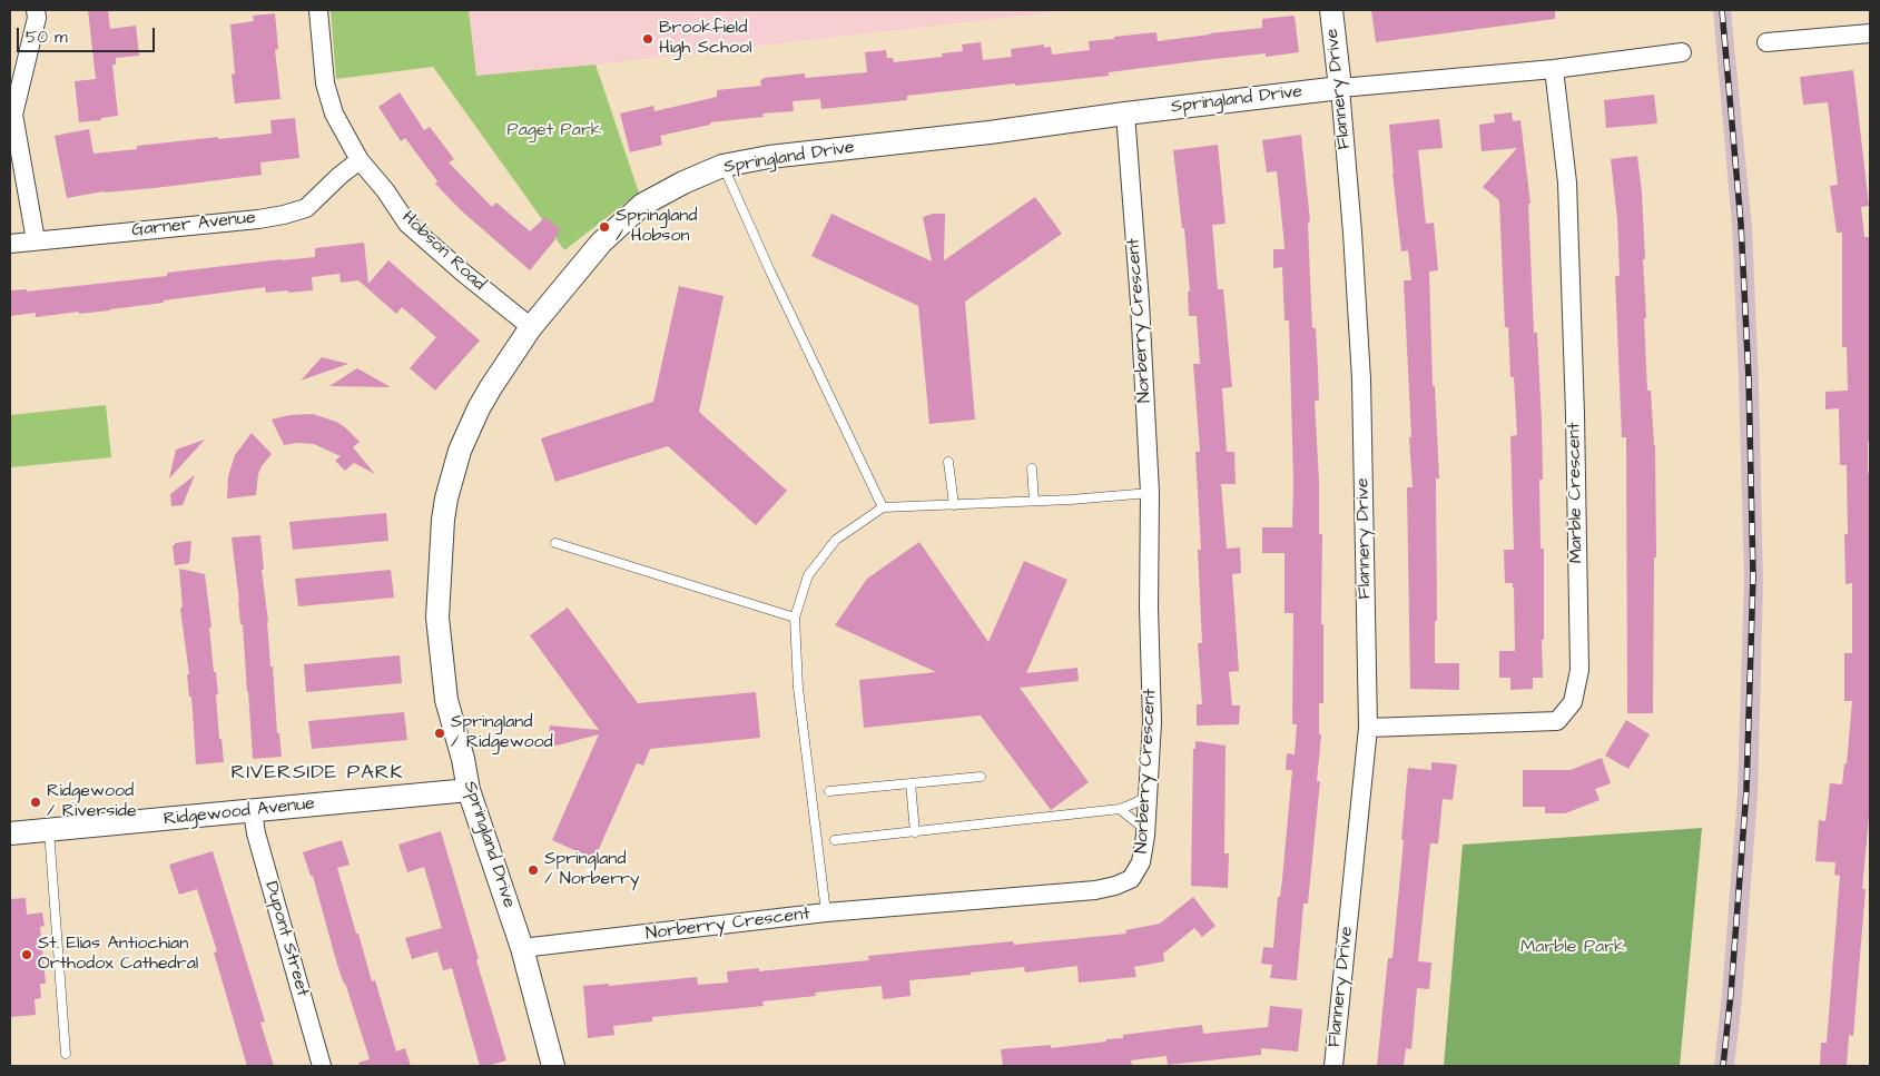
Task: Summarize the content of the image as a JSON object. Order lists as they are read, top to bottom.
{
  "streets": {
    "street": [
      "Flannery Drive",
      "Springland Drive",
      "Garner Avenue",
      "Hobson Road",
      "Norberry Crescent",
      "Marble Crescent",
      "Ridgewood Avenue",
      "Dupont Street"
    ]
  },
  "crossings": [
    ["Flannery Drive", "Springland Drive"],
    ["Flannery Drive", "Marble Crescent"],
    ["Springland Drive", "Hobson Road"],
    ["Springland Drive", "Norberry Crescent"],
    ["Springland Drive", "Marble Crescent"],
    ["Springland Drive", "Ridgewood Avenue"],
    ["Garner Avenue", "Hobson Road"],
    ["Ridgewood Avenue", "Dupont Street"]
  ],
  "districts": ["RIVERSIDE PARK"],
  "parks": ["Paget Park", "Marble Park"],
  "places": [
    "Brookfield High School",
    "Springland / Hobson",
    "Springland / Ridgewood",
    "Ridgewood / Riverside",
    "Springland / Norberry",
    "St. Elias Antiochian Orthodox Cathedral"
  ],
  "scale_bar": "50 m"
}
